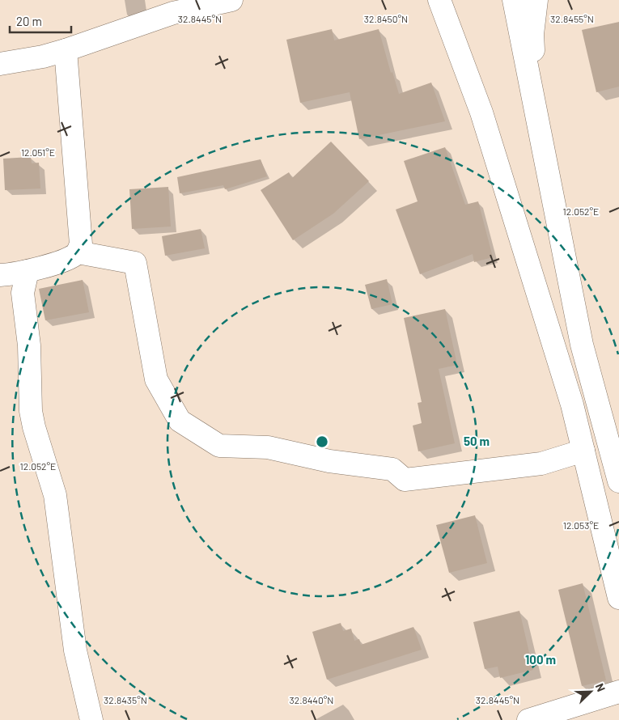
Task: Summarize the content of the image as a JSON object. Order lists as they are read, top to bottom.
{
  "scale_bar": "20 m",
  "north": "top right",
  "coordinates": [
    "32.8445°N",
    "32.8450°N",
    "32.8455°N",
    "12.051°E",
    "12.052°E",
    "12.053°E",
    "32.8435°N",
    "32.8440°N"
  ],
  "rings": ["50 m", "100 m"]
}
